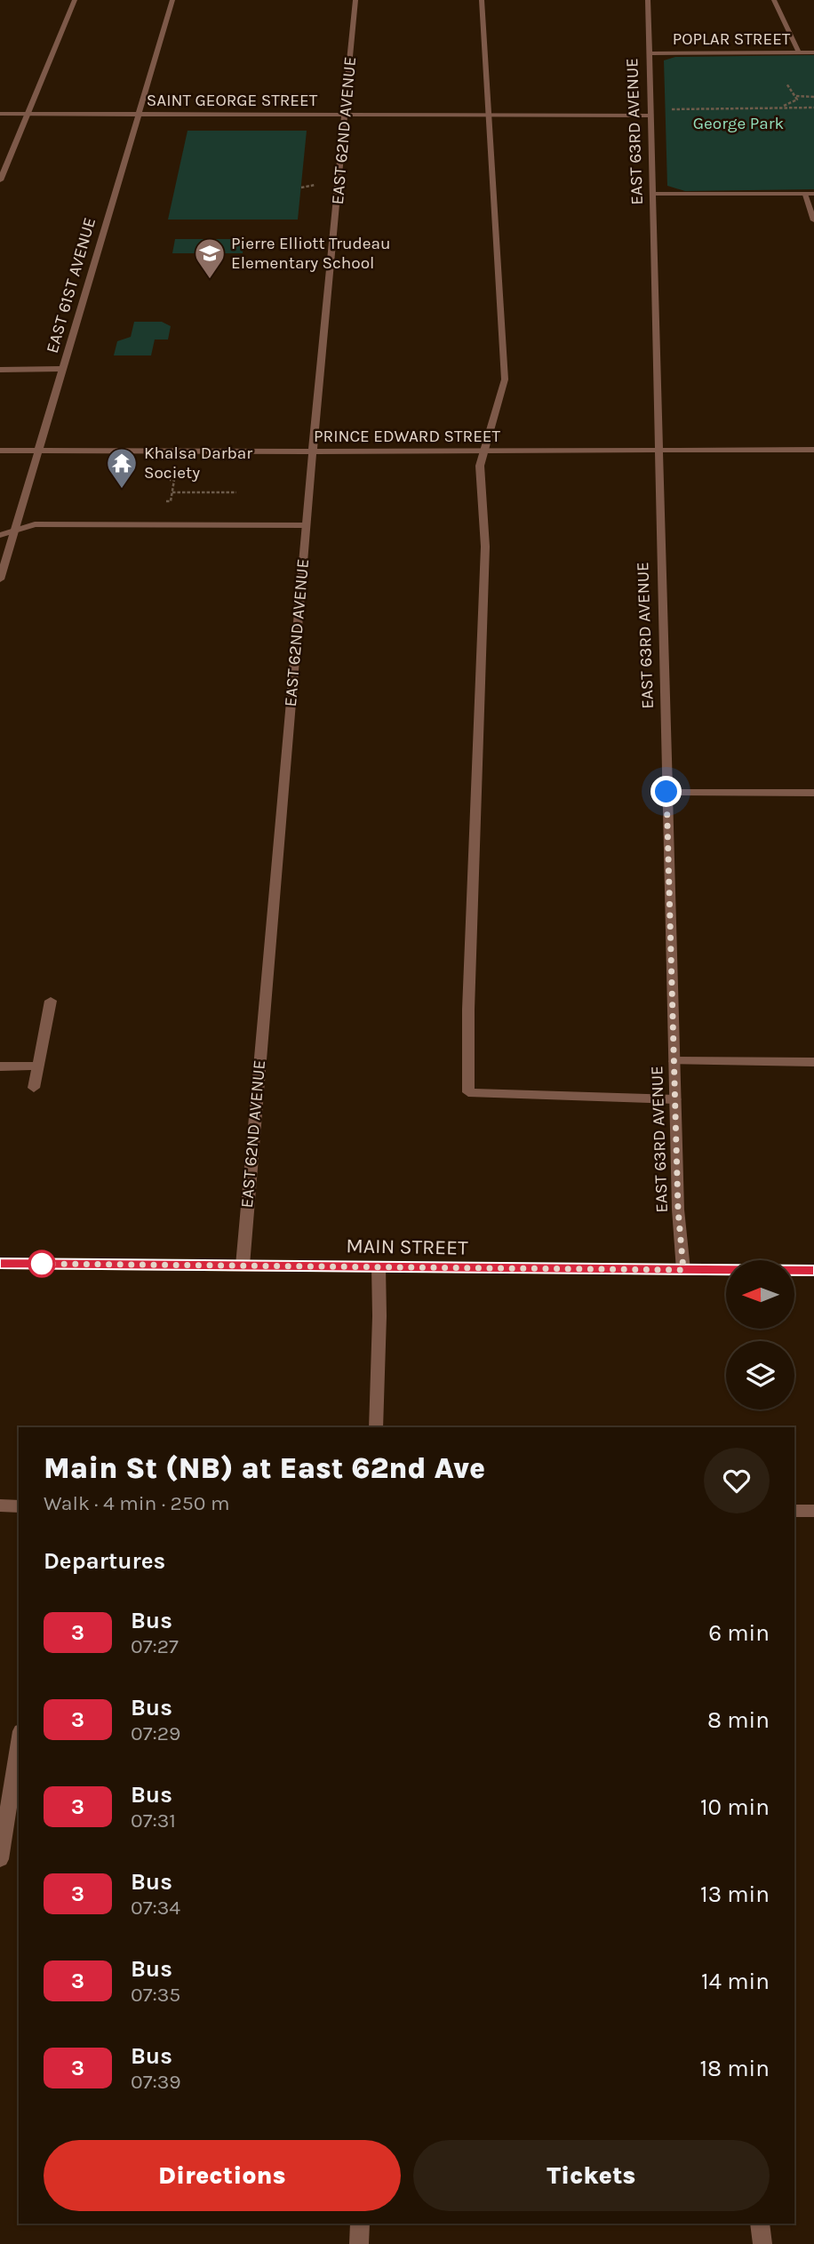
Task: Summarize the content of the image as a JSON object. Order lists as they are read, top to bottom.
{
  "streets": {
    "main road": ["MAIN STREET"],
    "street": [
      "POPLAR STREET",
      "SAINT GEORGE STREET",
      "EAST 62ND AVENUE",
      "EAST 63RD AVENUE",
      "EAST 61ST AVENUE",
      "PRINCE EDWARD STREET"
    ]
  },
  "crossings": [
    ["POPLAR STREET", "EAST 63RD AVENUE"],
    ["SAINT GEORGE STREET", "EAST 62ND AVENUE"],
    ["SAINT GEORGE STREET", "EAST 63RD AVENUE"],
    ["SAINT GEORGE STREET", "EAST 61ST AVENUE"],
    ["EAST 62ND AVENUE", "PRINCE EDWARD STREET"],
    ["EAST 62ND AVENUE", "MAIN STREET"],
    ["EAST 63RD AVENUE", "PRINCE EDWARD STREET"],
    ["EAST 63RD AVENUE", "MAIN STREET"],
    ["EAST 61ST AVENUE", "PRINCE EDWARD STREET"]
  ],
  "parks": ["George Park"],
  "places": {
    "school or university": ["Pierre Elliott Trudeau Elementary School"],
    "temple": ["Khalsa Darbar Society"]
  },
  "lines": ["bus line 3"],
  "north": "left",
  "page": {
    "heading": [
      ["Main St (NB) at East 62nd Ave", "Walk · 4 min · 250 m"],
      "Departures"
    ],
    "list": [
      {
        "mark": "3",
        "name": "Bus",
        "note": "07:27",
        "value": "6 min"
      },
      {
        "mark": "3",
        "name": "Bus",
        "note": "07:29",
        "value": "8 min"
      },
      {
        "mark": "3",
        "name": "Bus",
        "note": "07:31",
        "value": "10 min"
      },
      {
        "mark": "3",
        "name": "Bus",
        "note": "07:34",
        "value": "13 min"
      },
      {
        "mark": "3",
        "name": "Bus",
        "note": "07:35",
        "value": "14 min"
      },
      {
        "mark": "3",
        "name": "Bus",
        "note": "07:39",
        "value": "18 min"
      }
    ],
    "buttons": ["Directions", "Tickets"]
  }
}
